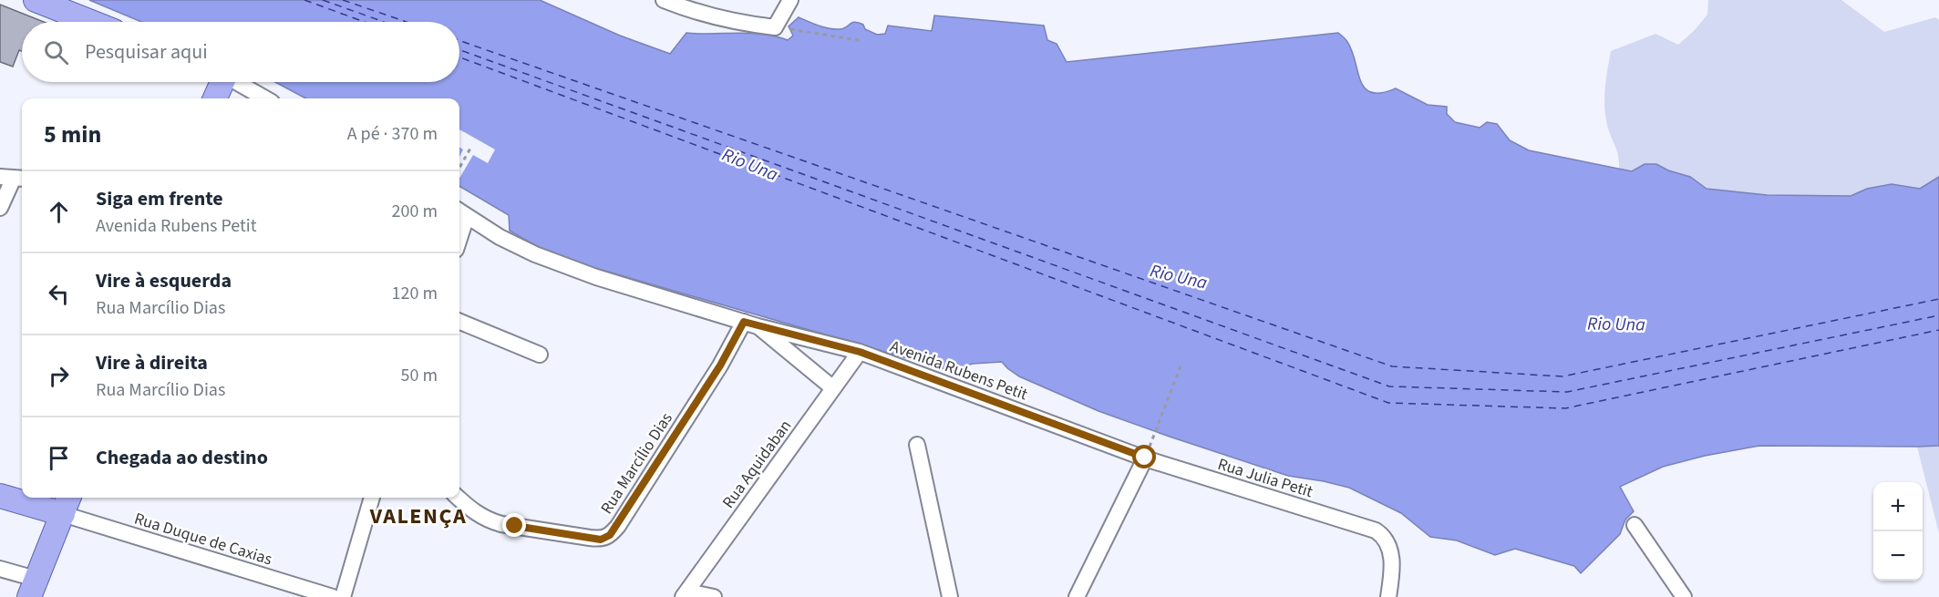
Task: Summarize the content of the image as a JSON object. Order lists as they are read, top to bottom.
{
  "streets": {
    "street": [
      "Avenida Rubens Petit",
      "Rua Marcílio Dias",
      "Rua Aquidaban",
      "Rua Julia Petit",
      "Rua Duque de Caxias"
    ]
  },
  "crossings": [
    ["Avenida Rubens Petit", "Rua Marcílio Dias"],
    ["Avenida Rubens Petit", "Rua Aquidaban"],
    ["Avenida Rubens Petit", "Rua Julia Petit"]
  ],
  "districts": ["VALENÇA"],
  "water": ["Rio Una"],
  "page": {
    "search": "Pesquisar aqui",
    "heading": ["5 min", "A pé · 370 m"],
    "list": [
      ["Siga em frente", "Avenida Rubens Petit", "200 m"],
      ["Vire à esquerda", "Rua Marcílio Dias", "120 m"],
      ["Vire à direita", "Rua Marcílio Dias", "50 m"],
      "Chegada ao destino"
    ],
    "map_buttons": ["+", "−"]
  }
}
